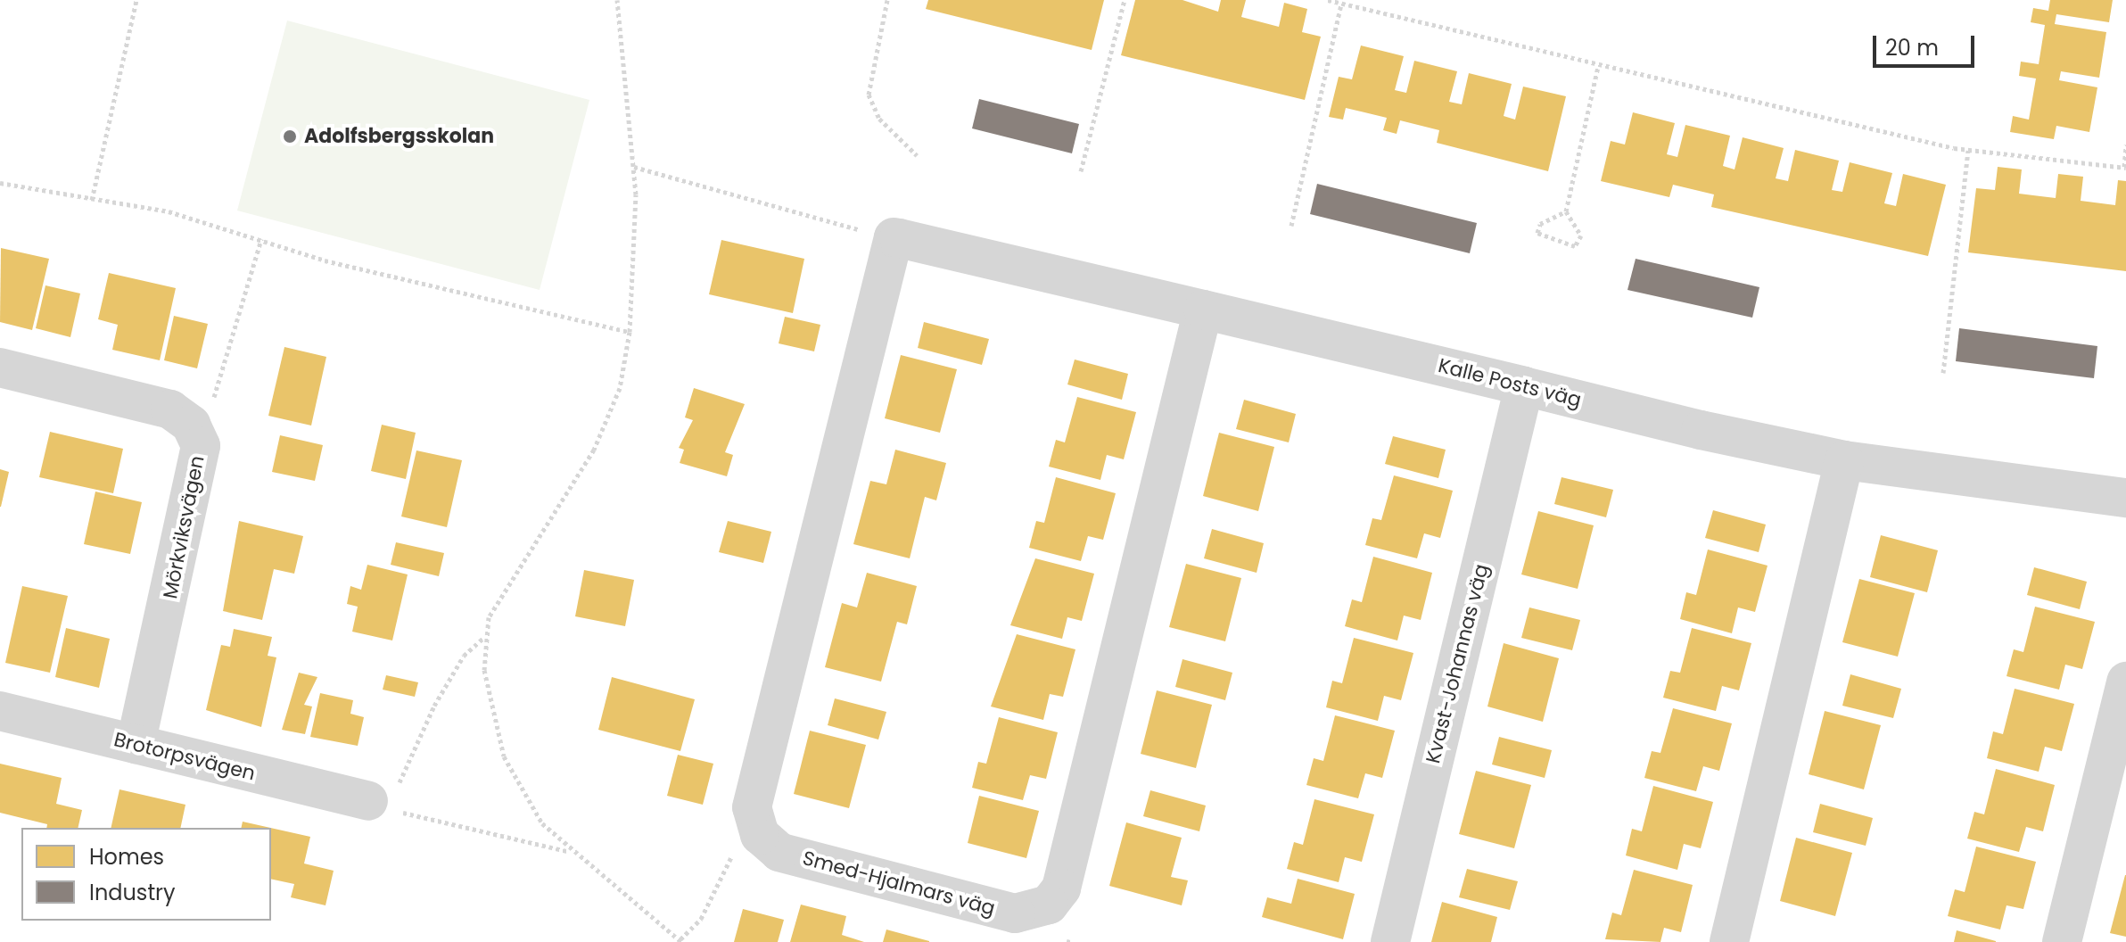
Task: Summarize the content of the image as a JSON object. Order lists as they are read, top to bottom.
{
  "streets": {
    "street": [
      "Kalle Posts väg",
      "Mörkviksvägen",
      "Kvast-Johannas väg",
      "Brotorpsvägen",
      "Smed-Hjalmars väg"
    ]
  },
  "crossings": [
    ["Kalle Posts väg", "Kvast-Johannas väg"],
    ["Kalle Posts väg", "Smed-Hjalmars väg"],
    ["Mörkviksvägen", "Brotorpsvägen"]
  ],
  "places": ["Adolfsbergsskolan"],
  "legend": ["Homes", "Industry"],
  "scale_bar": "20 m"
}
